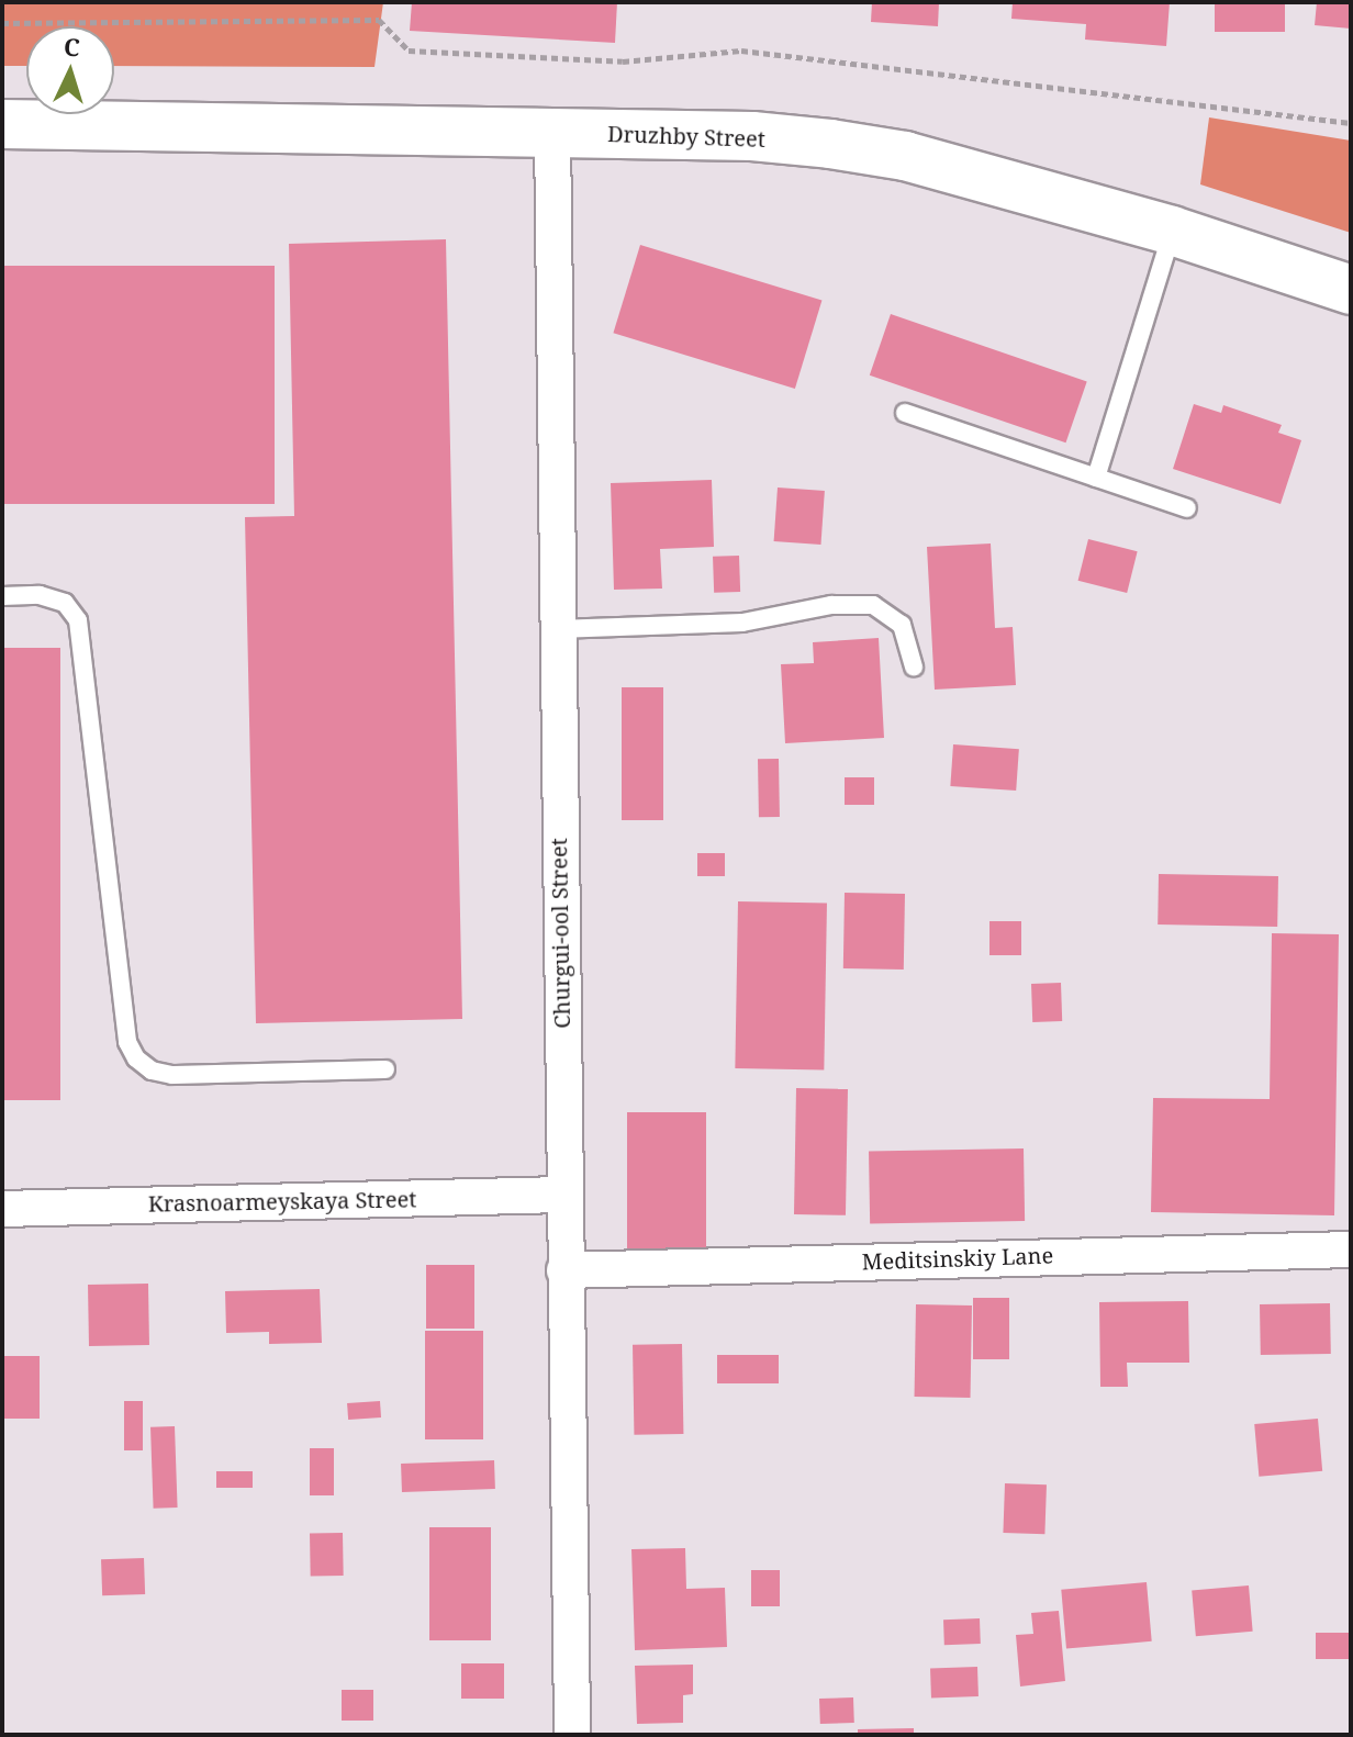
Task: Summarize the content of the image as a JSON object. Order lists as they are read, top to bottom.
{
  "streets": {
    "main road": ["Druzhby Street"],
    "street": ["Churgui-ool Street", "Krasnoarmeyskaya Street", "Meditsinskiy Lane"]
  },
  "crossings": [
    ["Druzhby Street", "Churgui-ool Street"],
    ["Churgui-ool Street", "Krasnoarmeyskaya Street"],
    ["Churgui-ool Street", "Meditsinskiy Lane"]
  ],
  "north": "top"
}
